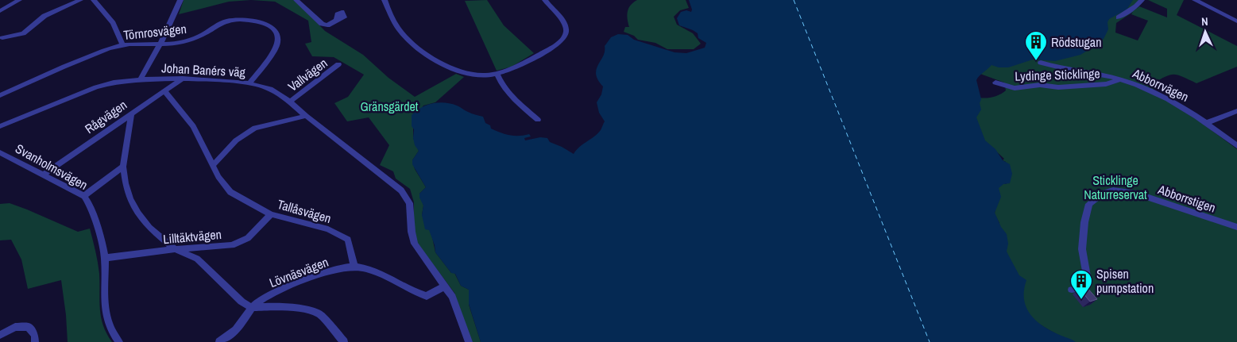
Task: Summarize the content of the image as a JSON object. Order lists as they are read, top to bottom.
{
  "streets": {
    "street": [
      "Törnrosvägen",
      "Johan Banérs väg",
      "Vallvägen",
      "Lydinge Sticklinge",
      "Abborrvägen",
      "Rågvägen",
      "Svanholmsvägen",
      "Abborrstigen",
      "Tallåsvägen",
      "Lilltäktvägen",
      "Lövnäsvägen"
    ]
  },
  "crossings": [
    ["Törnrosvägen", "Johan Banérs väg"],
    ["Johan Banérs väg", "Vallvägen"],
    ["Johan Banérs väg", "Rågvägen"],
    ["Johan Banérs väg", "Lövnäsvägen"],
    ["Lydinge Sticklinge", "Abborrvägen"],
    ["Rågvägen", "Svanholmsvägen"],
    ["Rågvägen", "Tallåsvägen"],
    ["Svanholmsvägen", "Lilltäktvägen"],
    ["Tallåsvägen", "Lilltäktvägen"],
    ["Tallåsvägen", "Lövnäsvägen"]
  ],
  "parks": ["Gränsgärdet", "Sticklinge Naturreservat"],
  "places": {
    "building": ["Rödstugan", "Spisen pumpstation"]
  },
  "north": "top"
}
